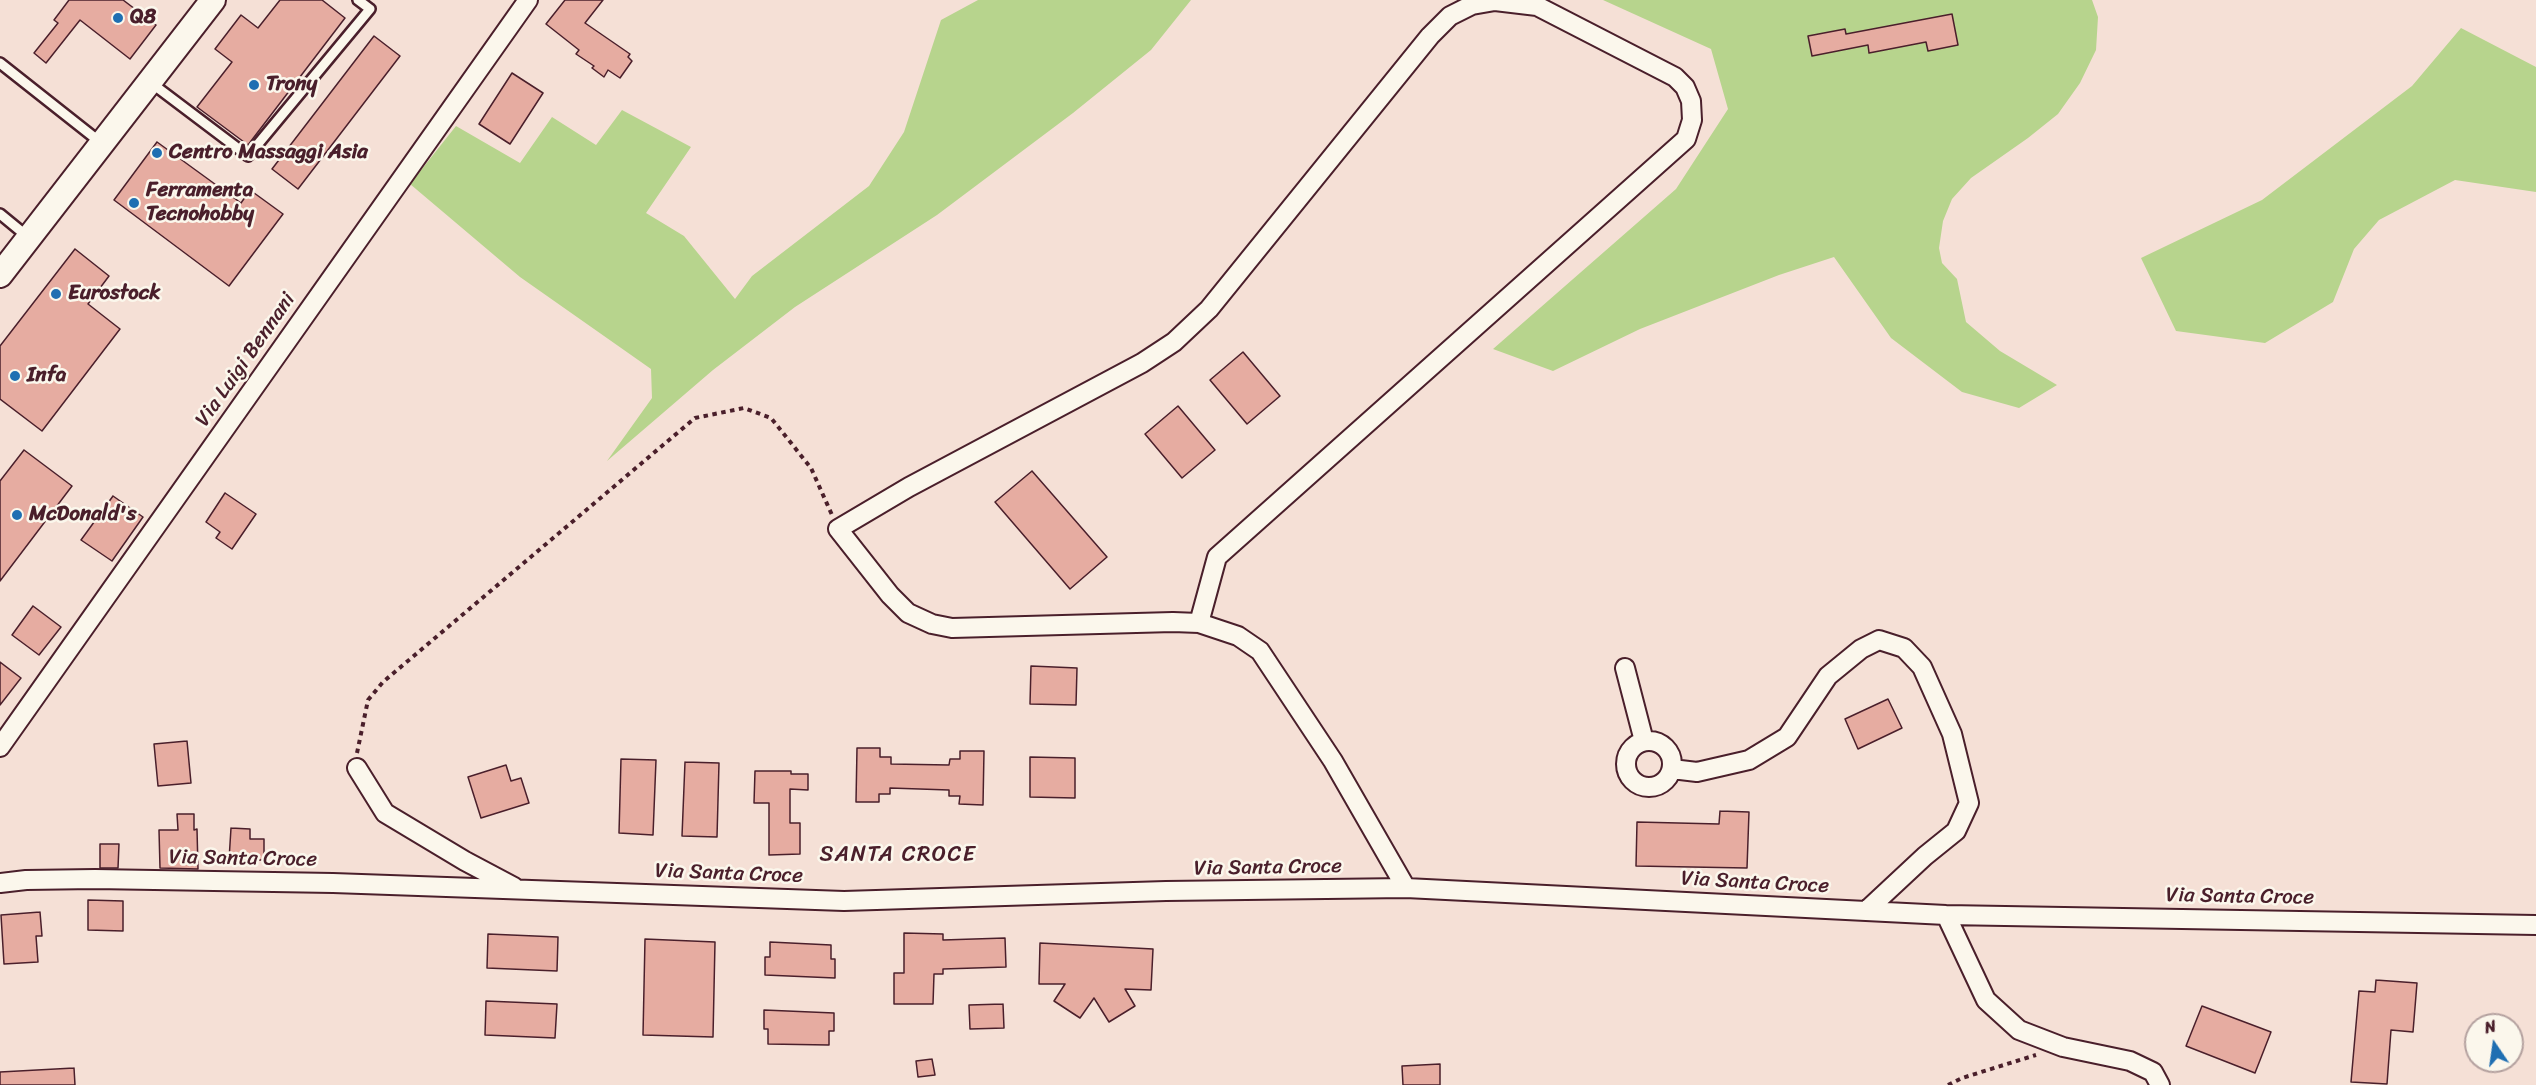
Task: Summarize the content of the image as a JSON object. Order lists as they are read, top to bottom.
{
  "streets": {
    "street": ["Via Luigi Bennani", "Via Santa Croce"]
  },
  "districts": ["SANTA CROCE"],
  "places": [
    "Q8",
    "Trony",
    "Centro Massaggi Asia",
    "Ferramenta Tecnohobby",
    "Eurostock",
    "Infa",
    "McDonald's"
  ],
  "north": "top"
}
